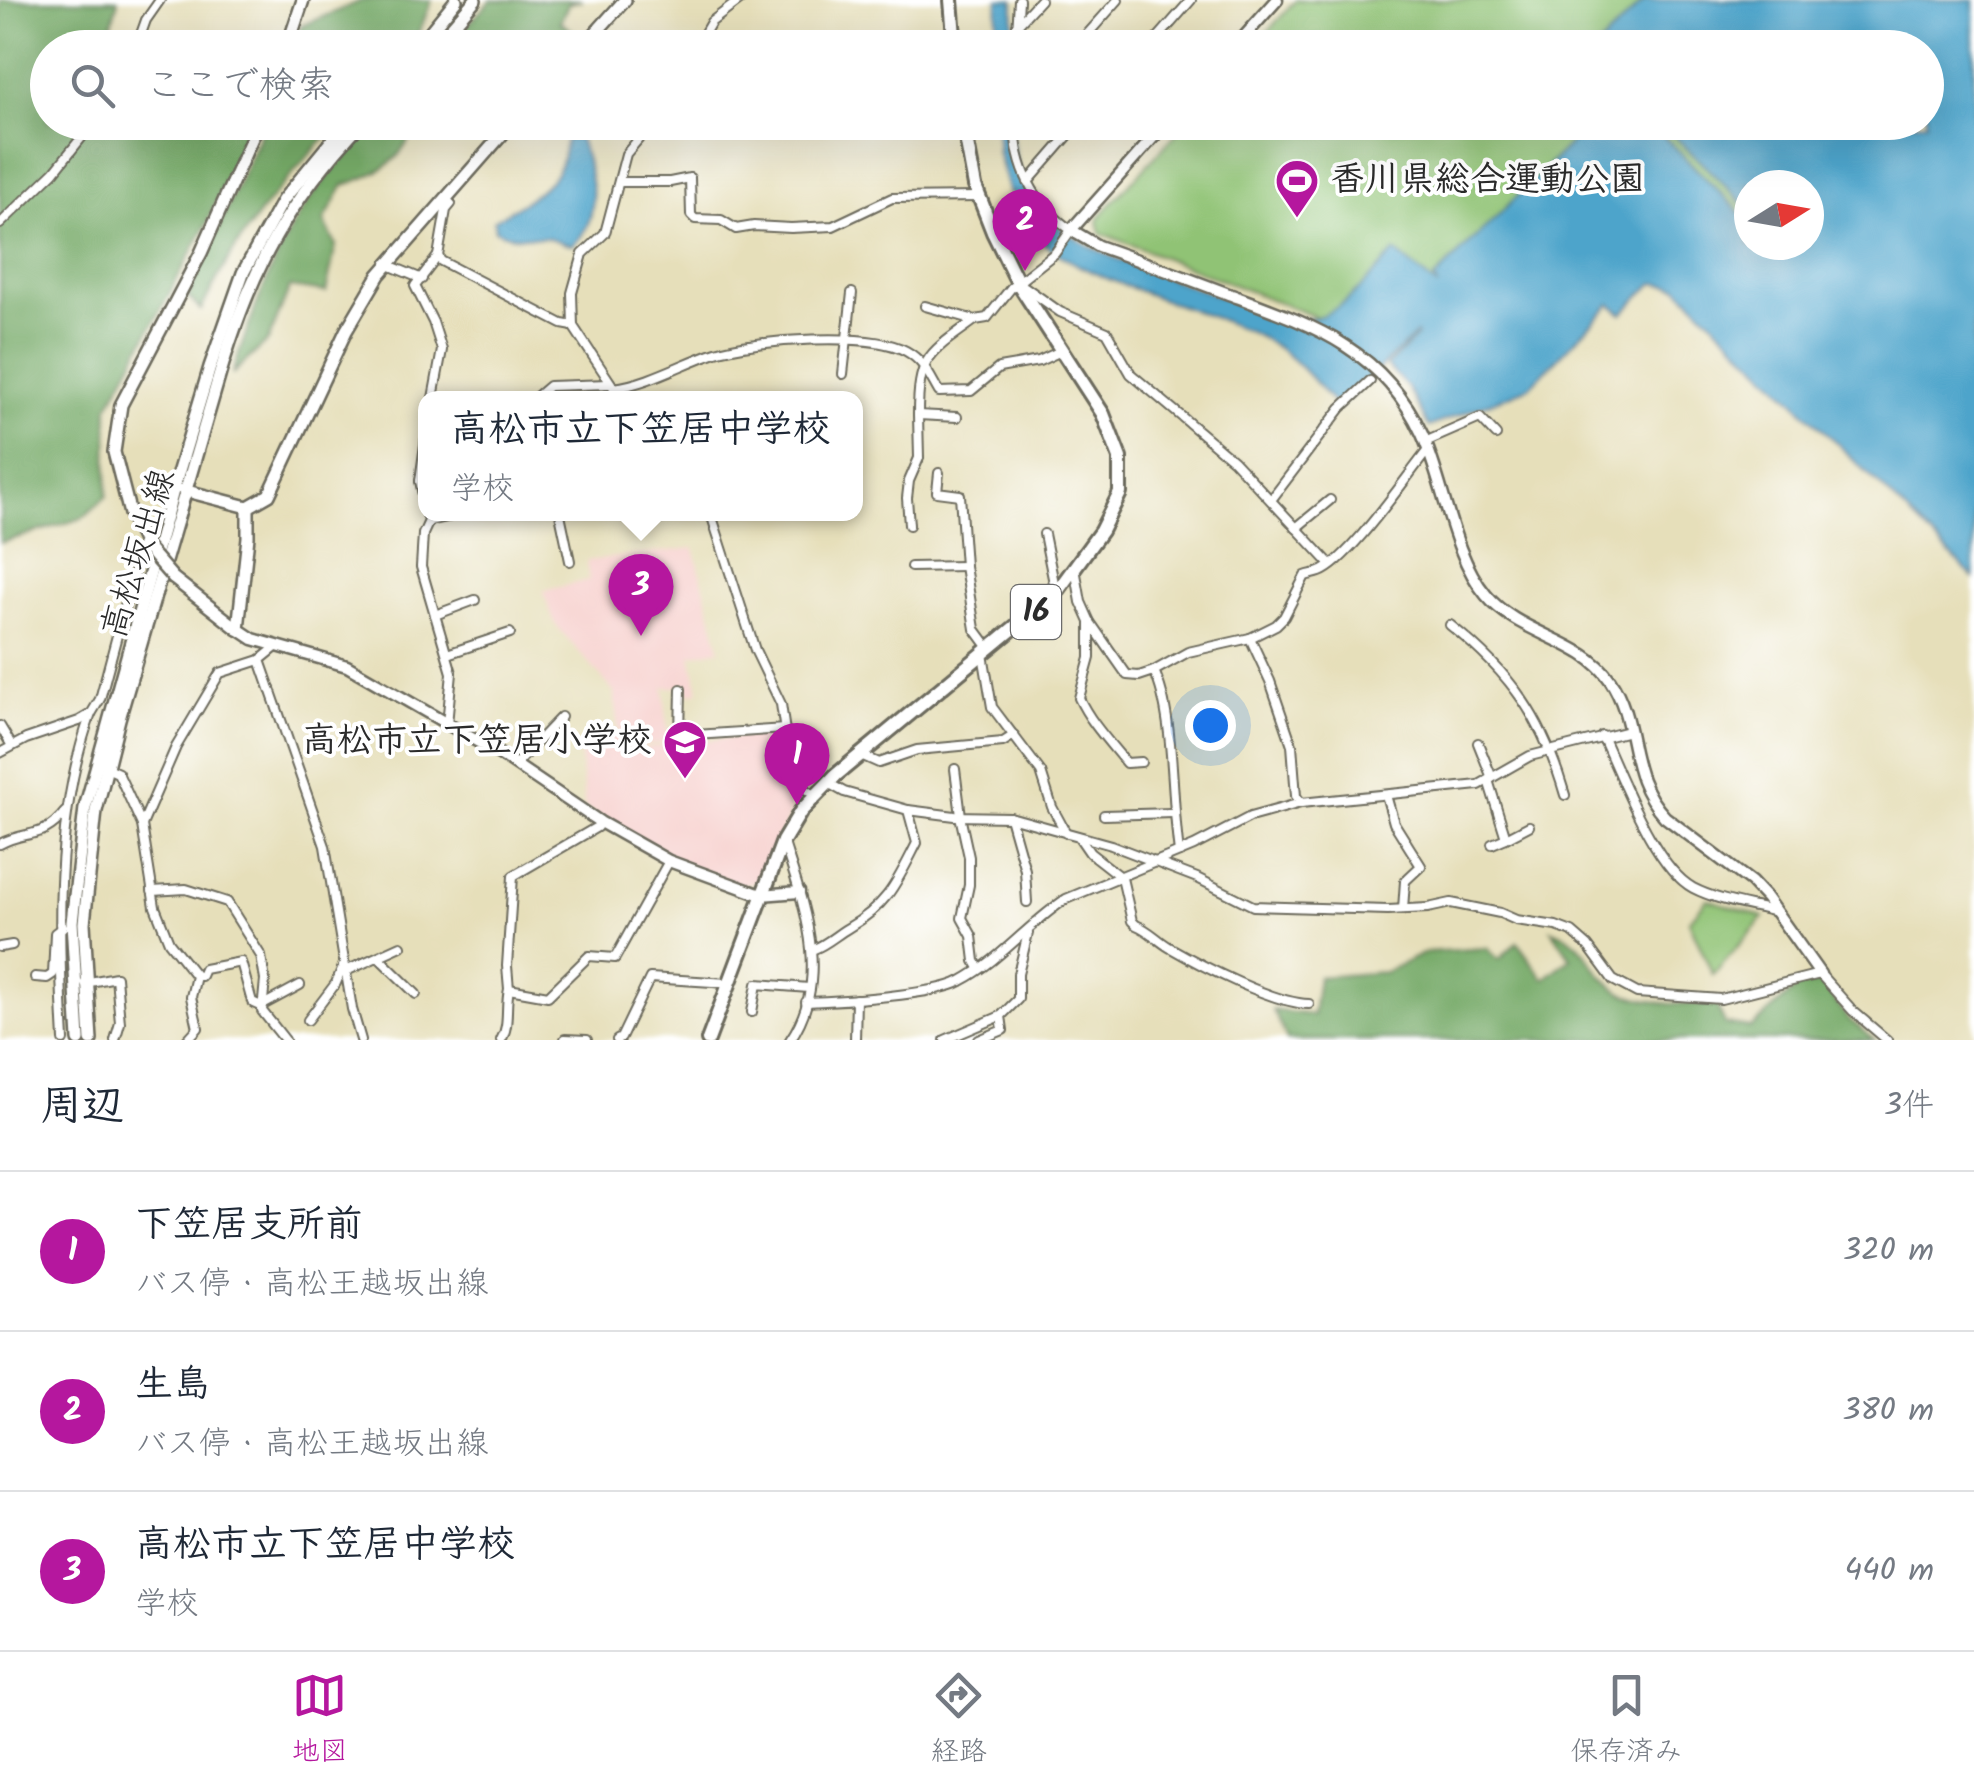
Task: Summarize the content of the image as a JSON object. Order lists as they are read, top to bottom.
{
  "streets": {
    "main road": ["高松坂出線", "16"]
  },
  "places": {
    "sports": ["香川県総合運動公園"],
    "school or university": ["高松市立下笠居小学校"]
  },
  "north": "right",
  "page": {
    "search": "ここで検索",
    "pins": ["2", "3", "1"],
    "popup": ["高松市立下笠居中学校", "学校"],
    "heading": ["周辺", "3件"],
    "list": [
      {
        "mark": "1",
        "name": "下笠居支所前",
        "note": "バス停 · 高松王越坂出線",
        "value": "320 m"
      },
      {
        "mark": "2",
        "name": "生島",
        "note": "バス停 · 高松王越坂出線",
        "value": "380 m"
      },
      {
        "mark": "3",
        "name": "高松市立下笠居中学校",
        "note": "学校",
        "value": "440 m"
      }
    ],
    "nav": ["地図", "経路", "保存済み"]
  }
}
